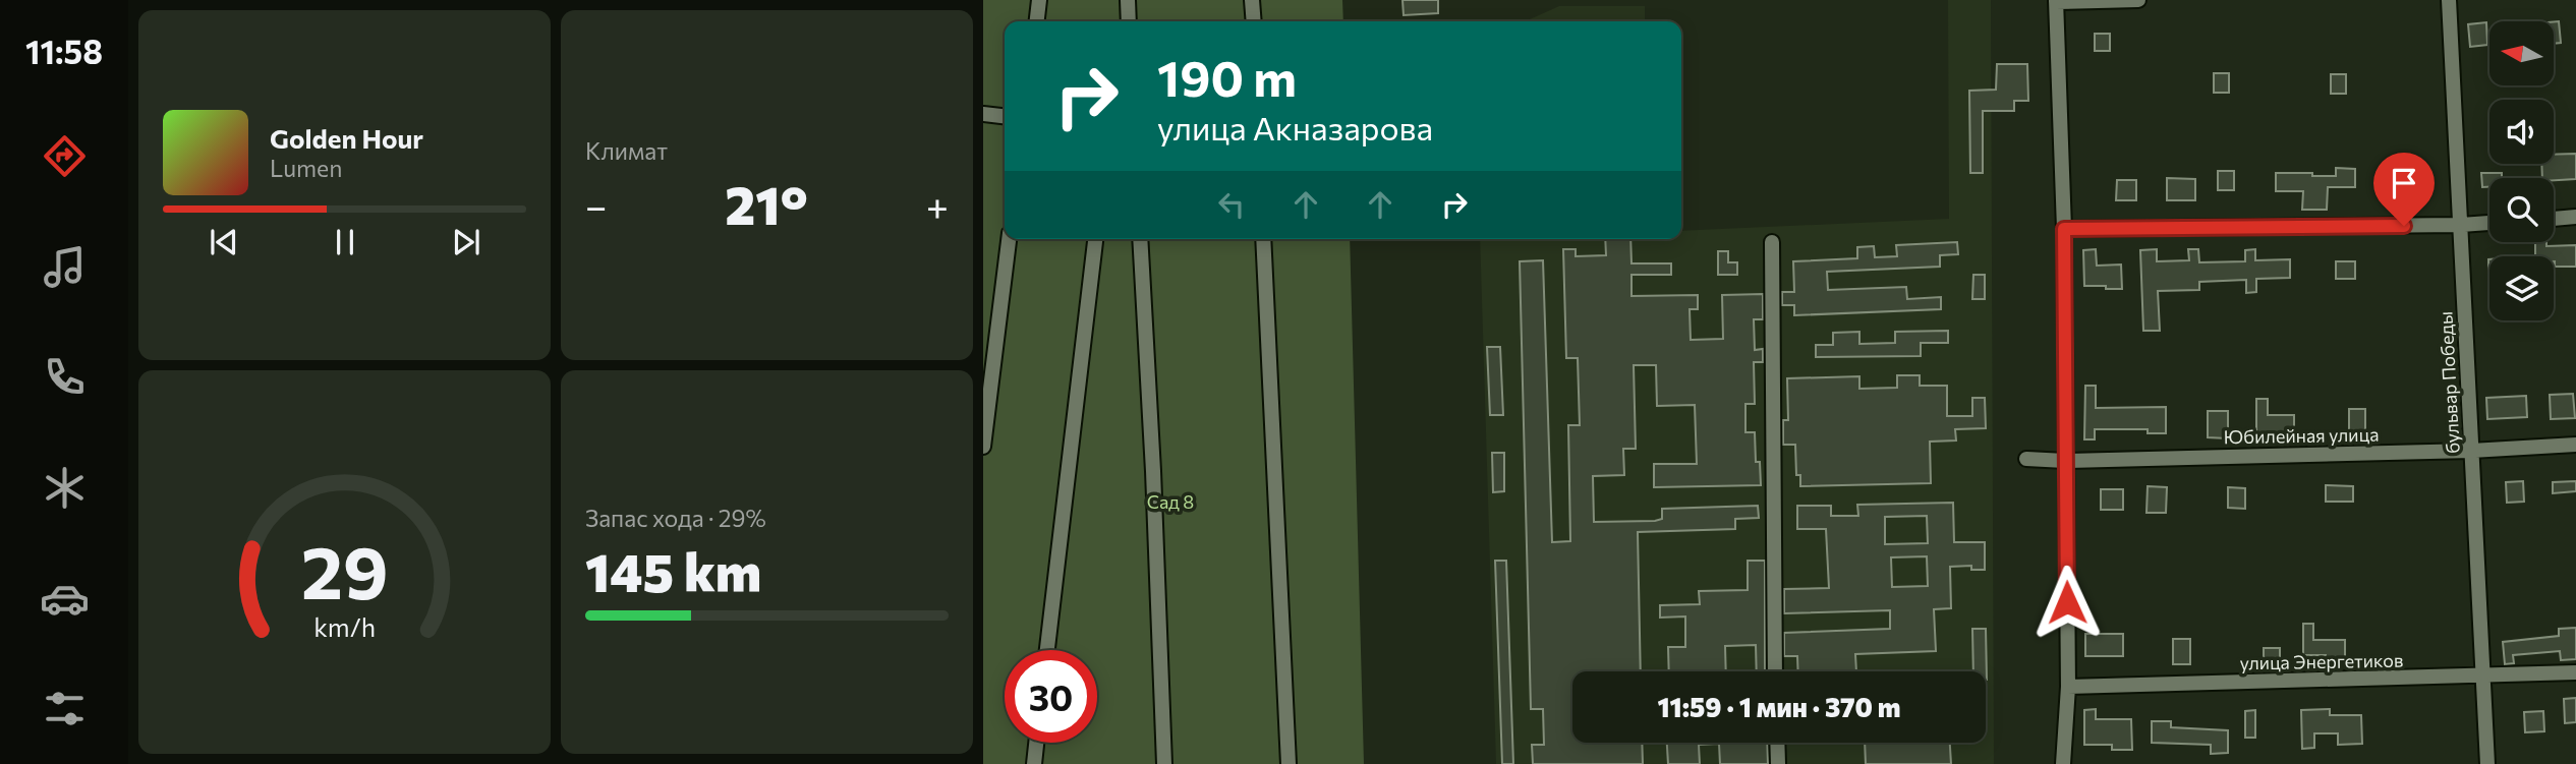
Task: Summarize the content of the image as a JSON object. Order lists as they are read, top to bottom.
{
  "streets": {
    "street": ["бульвар Победы", "Юбилейная улица", "улица Энергетиков"]
  },
  "crossings": [
    ["бульвар Победы", "Юбилейная улица"],
    ["бульвар Победы", "улица Энергетиков"]
  ],
  "parks": ["Сад 8"],
  "north": "left",
  "page": {
    "tabs": "11:58",
    "tile": [
      "Климат",
      ["Запас хода · 29%", "145 km"]
    ],
    "turn": ["190 m", "улица Акназарова"],
    "song": ["Golden Hour", "Lumen"],
    "heat": ["−", "21°", "+"],
    "limit": "30",
    "trip": "11:59 · 1 мин · 370 m",
    "gauge": ["29", "km/h"]
  }
}
